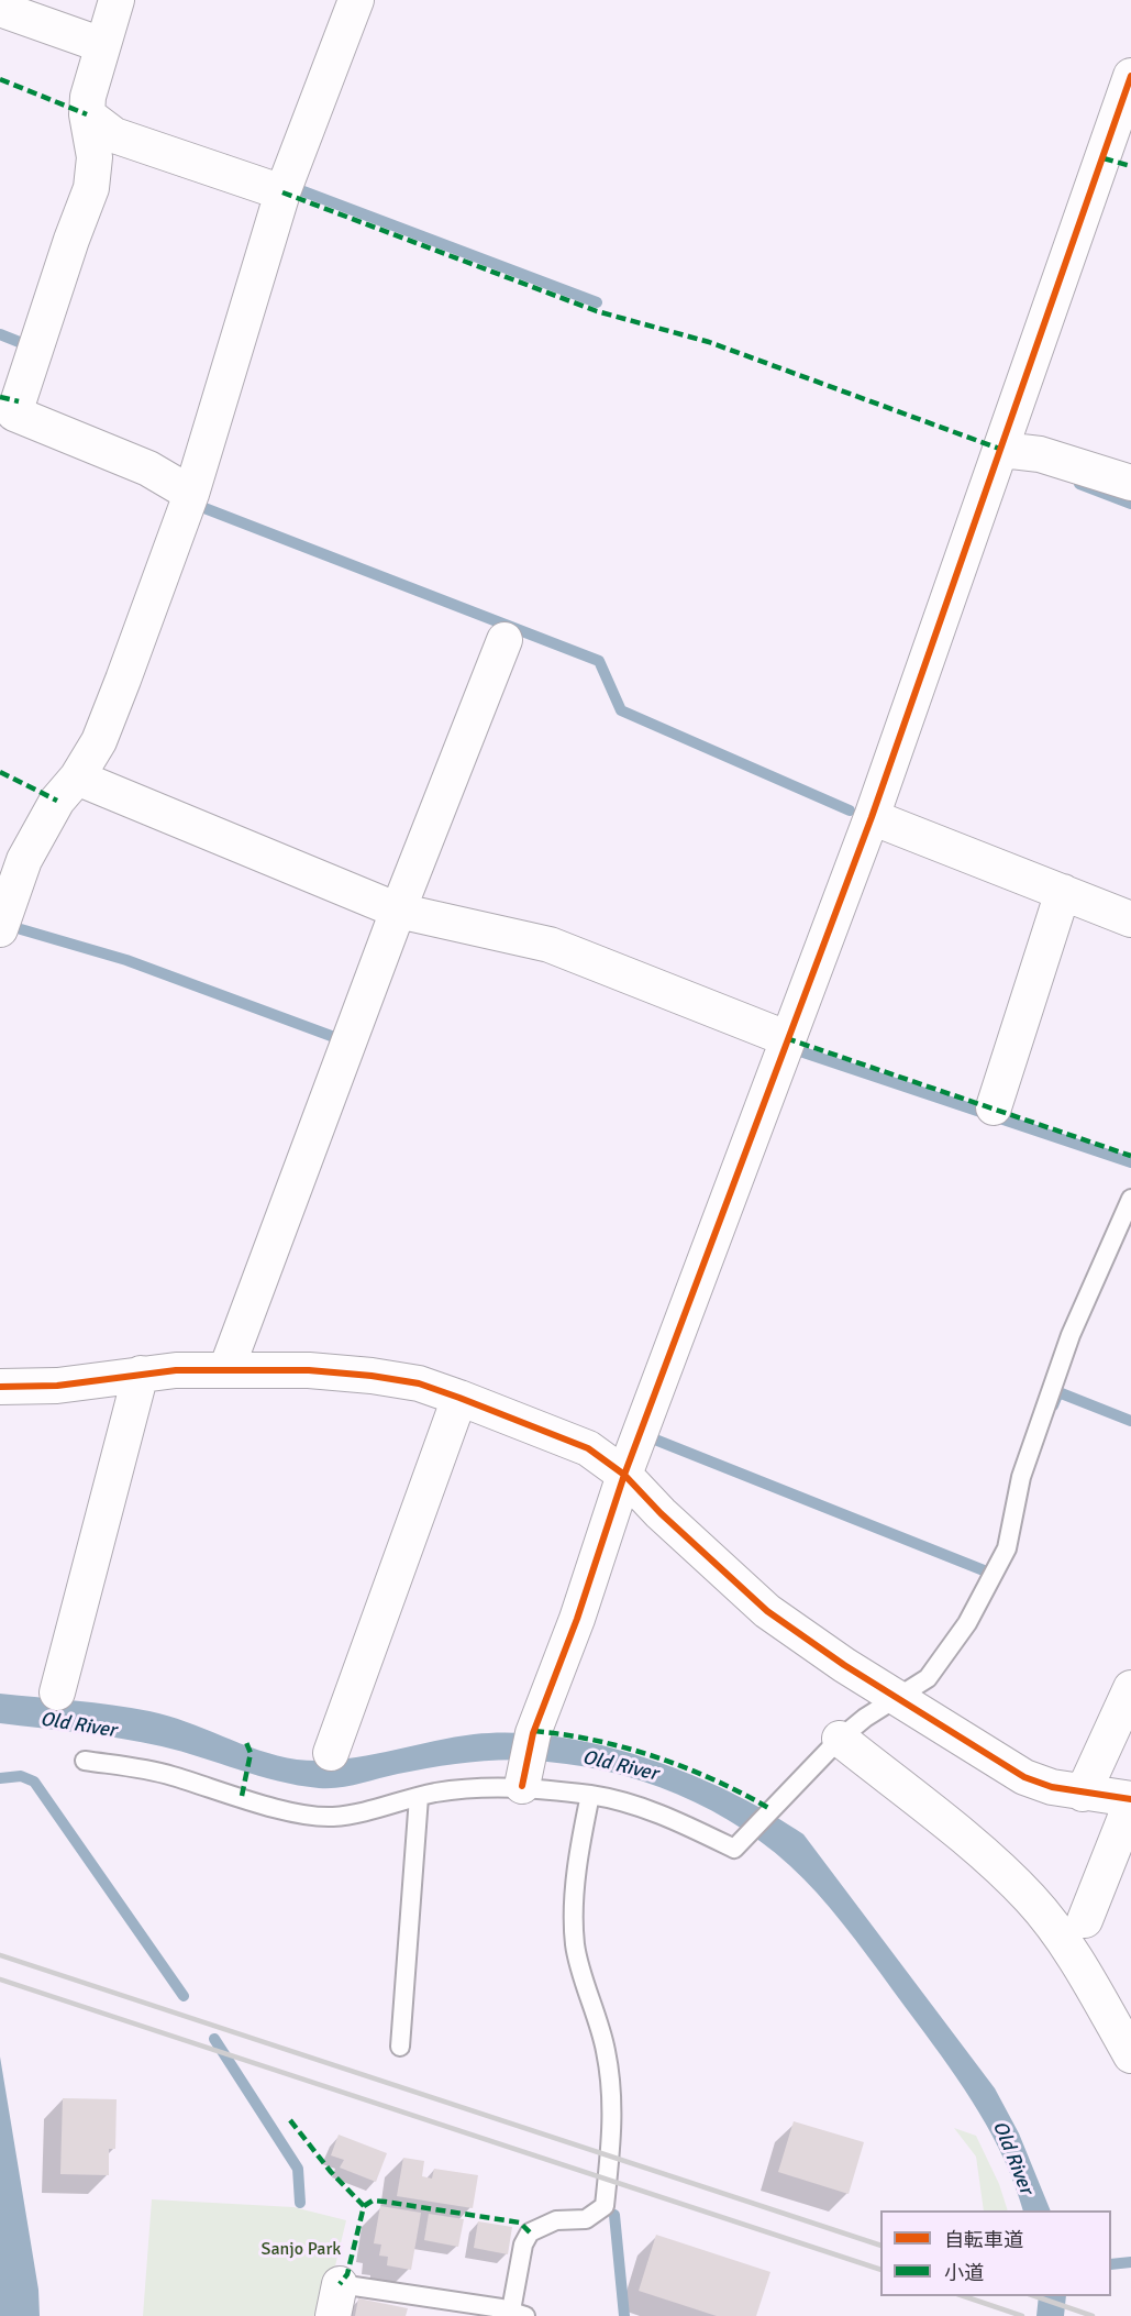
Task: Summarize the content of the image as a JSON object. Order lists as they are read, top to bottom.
{
  "water": ["Old River"],
  "parks": ["Sanjo Park"],
  "legend": ["自転車道", "小道"]
}
